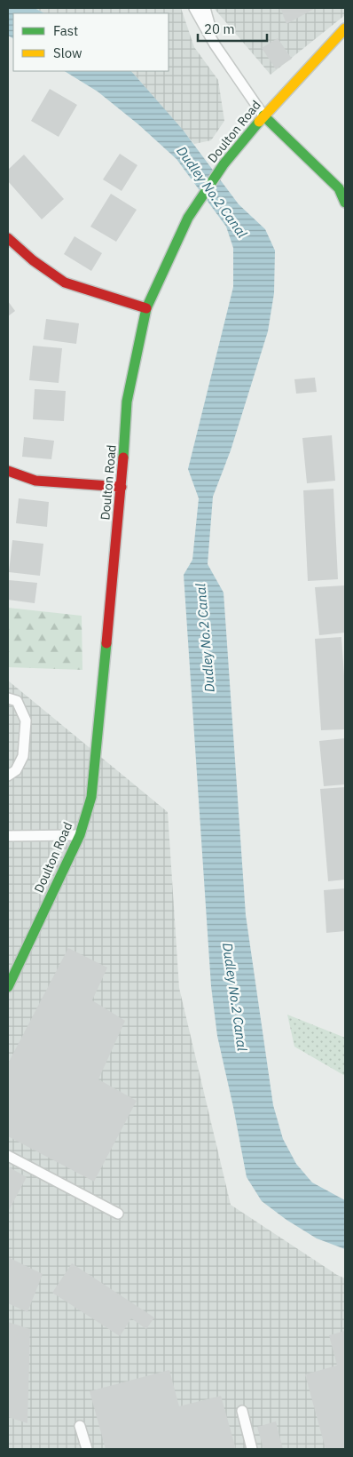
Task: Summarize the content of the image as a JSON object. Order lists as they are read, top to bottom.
{
  "streets": {
    "street": ["Doulton Road"]
  },
  "water": ["Dudley No.2 Canal"],
  "legend": ["Fast", "Slow"],
  "scale_bar": "20 m"
}
